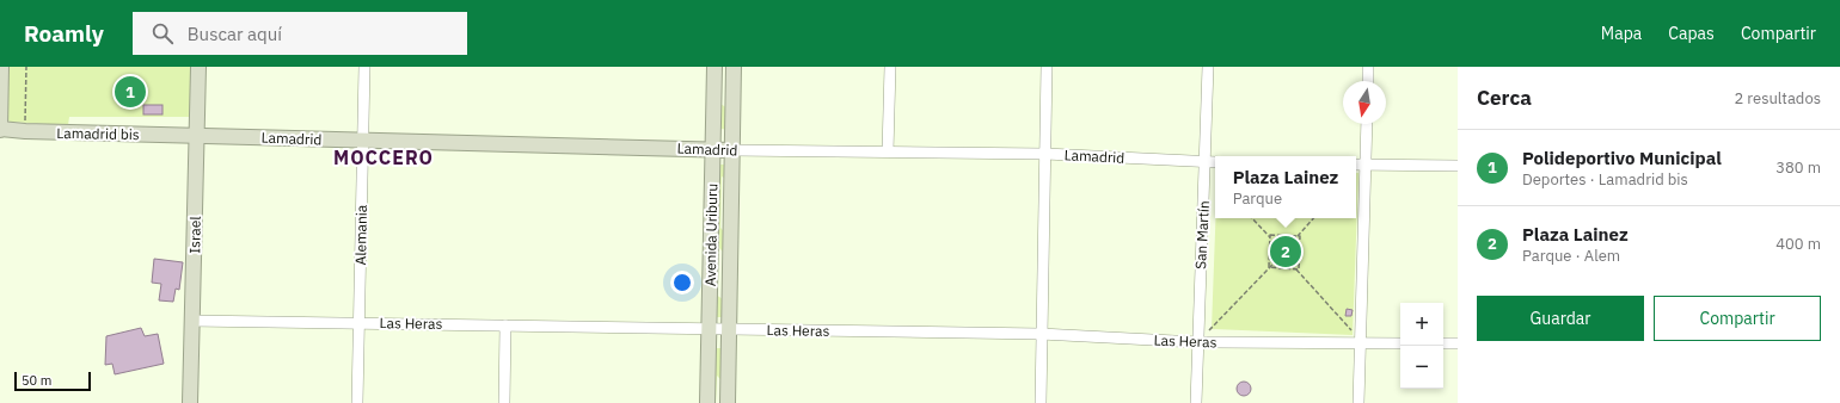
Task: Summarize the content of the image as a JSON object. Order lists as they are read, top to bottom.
{
  "streets": {
    "street": [
      "Lamadrid bis",
      "Lamadrid",
      "Israel",
      "Alemania",
      "Avenida Uriburu",
      "San Martín",
      "Las Heras"
    ]
  },
  "crossings": [
    ["Lamadrid bis", "Lamadrid"],
    ["Lamadrid bis", "Israel"],
    ["Lamadrid", "Israel"],
    ["Lamadrid", "Alemania"],
    ["Lamadrid", "Avenida Uriburu"],
    ["Lamadrid", "San Martín"],
    ["Israel", "Las Heras"],
    ["Alemania", "Las Heras"],
    ["Avenida Uriburu", "Las Heras"],
    ["San Martín", "Las Heras"]
  ],
  "districts": ["MOCCERO"],
  "scale_bar": "50 m",
  "north": "bottom",
  "page": {
    "header": "Roamly",
    "search": "Buscar aquí",
    "nav": ["Mapa", "Capas", "Compartir"],
    "heading": ["Cerca", "2 resultados"],
    "pins": ["1", "2"],
    "list": [
      {
        "mark": "1",
        "name": "Polideportivo Municipal",
        "note": "Deportes · Lamadrid bis",
        "value": "380 m"
      },
      {
        "mark": "2",
        "name": "Plaza Lainez",
        "note": "Parque · Alem",
        "value": "400 m"
      }
    ],
    "popup": ["Plaza Lainez", "Parque"],
    "buttons": ["Guardar", "Compartir"],
    "map_buttons": ["+", "−"],
    "scale": "50 m"
  }
}
